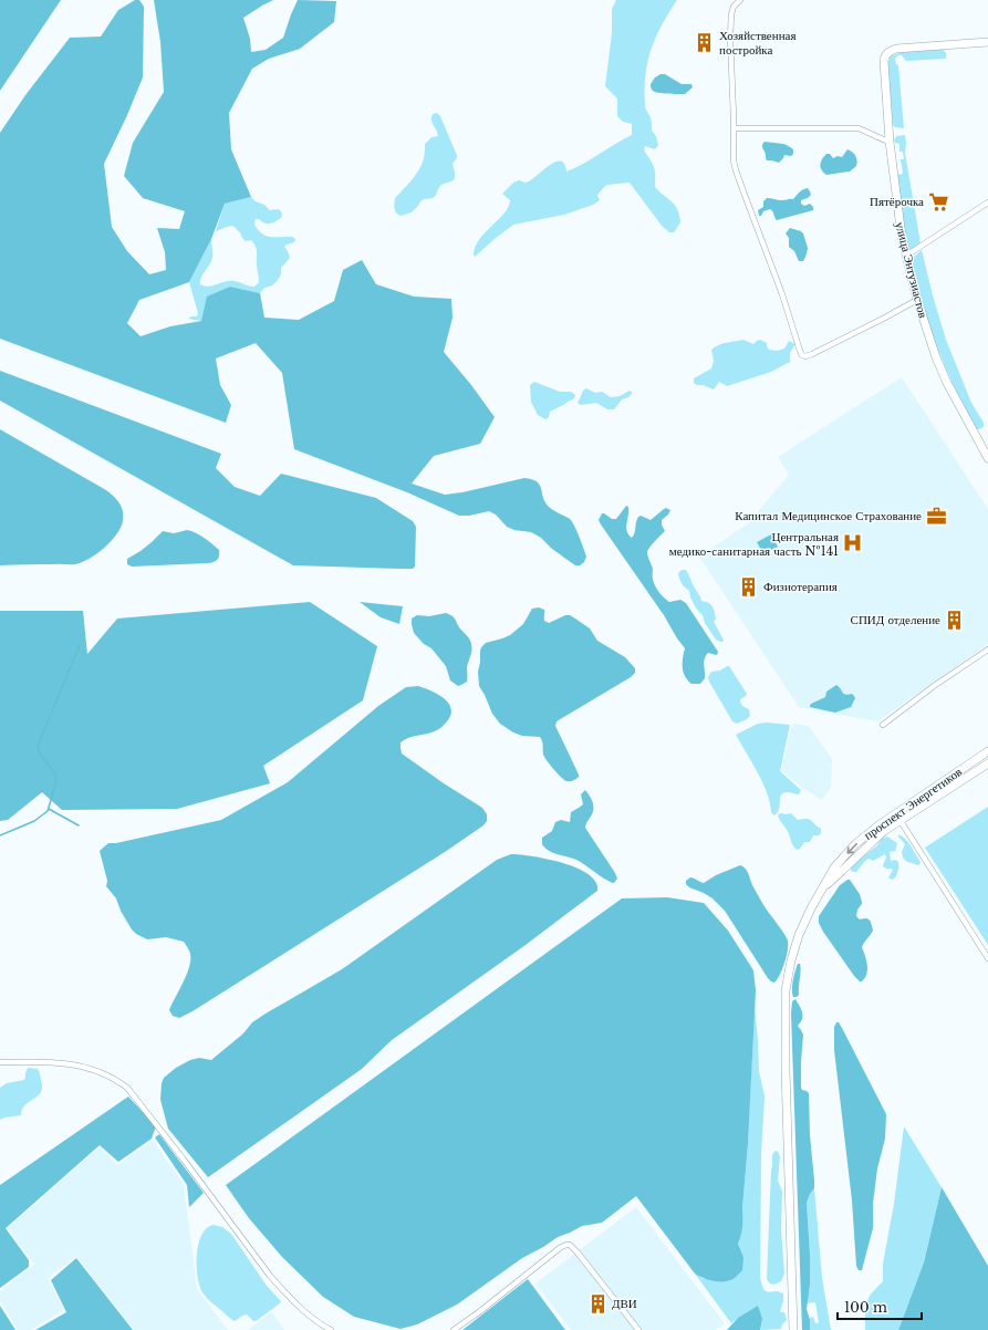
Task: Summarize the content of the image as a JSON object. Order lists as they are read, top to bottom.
{
  "streets": {
    "main road": ["улица Энтузиастов", "проспект Энергетиков"]
  },
  "places": {
    "building": [
      "Хозяйственная постройка",
      "Физиотерапия",
      "СПИД отделение",
      "ДВИ"
    ],
    "supermarket": ["Пятёрочка"],
    "office": ["Капитал Медицинское Страхование"],
    "hospital": ["Центральная медико-санитарная часть №141"]
  },
  "scale_bar": "100 m"
}
